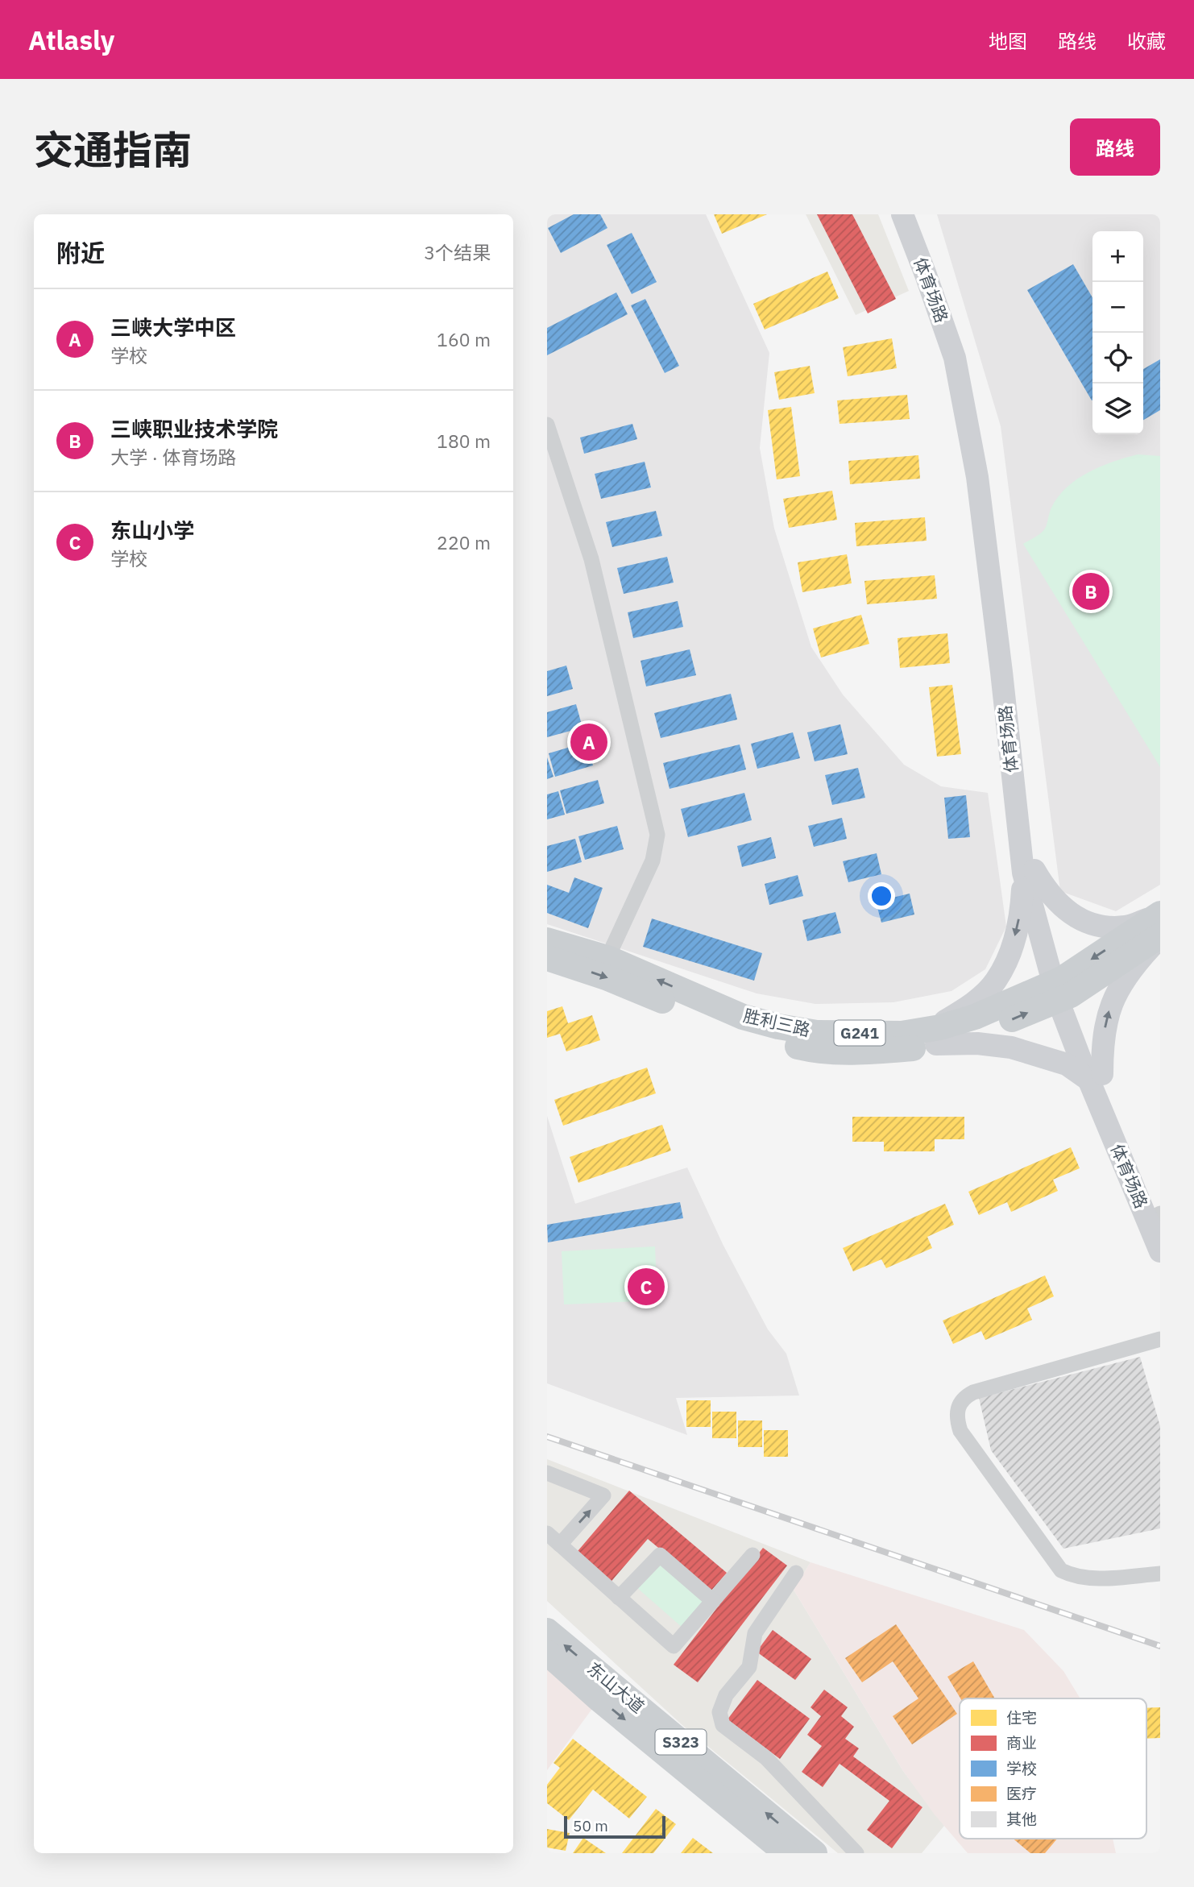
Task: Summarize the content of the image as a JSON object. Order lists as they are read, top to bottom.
{
  "streets": {
    "main road": [
      "体育场路",
      "胜利三路",
      "G241",
      "东山大道",
      "S323"
    ]
  },
  "crossings": [
    ["体育场路", "胜利三路"]
  ],
  "legend": [
    "住宅",
    "商业",
    "学校",
    "医疗",
    "其他"
  ],
  "scale_bar": "50 m",
  "page": {
    "header": "Atlasly",
    "nav": ["地图", "路线", "收藏"],
    "title": "交通指南",
    "buttons": "路线",
    "heading": ["附近", "3个结果"],
    "map_buttons": ["+", "−"],
    "list": [
      {
        "mark": "A",
        "name": "三峡大学中区",
        "note": "学校",
        "value": "160 m"
      },
      {
        "mark": "B",
        "name": "三峡职业技术学院",
        "note": "大学 · 体育场路",
        "value": "180 m"
      },
      {
        "mark": "C",
        "name": "东山小学",
        "note": "学校",
        "value": "220 m"
      }
    ],
    "pins": ["B", "A", "C"],
    "scale": "50 m"
  }
}
